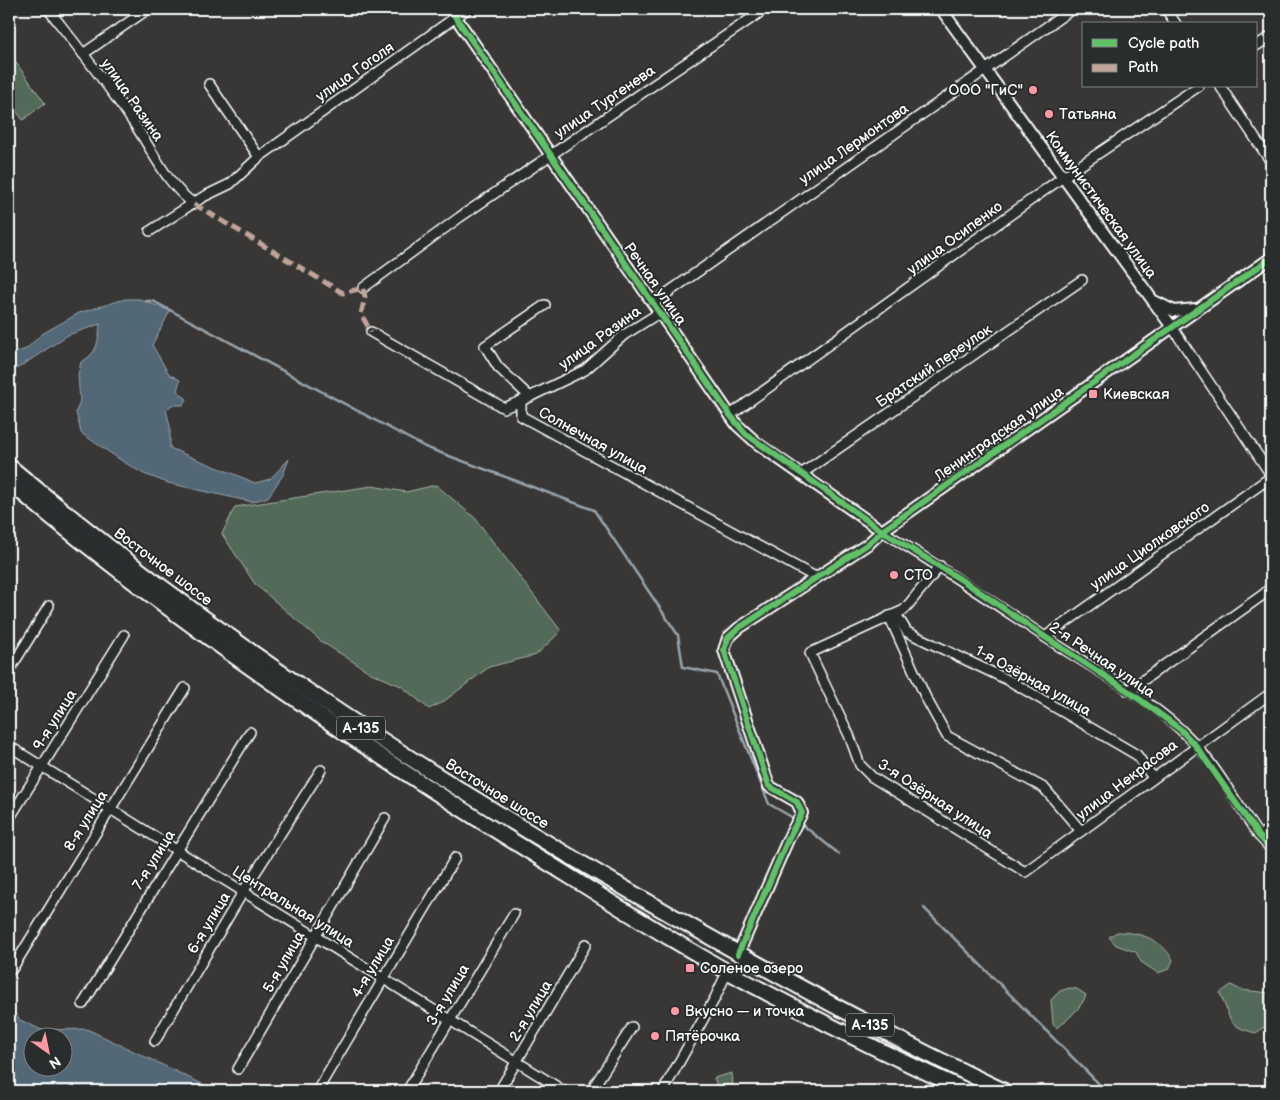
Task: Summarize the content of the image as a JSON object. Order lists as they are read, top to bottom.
{
  "streets": {
    "highway": ["Восточное шоссе", "А-135"],
    "street": [
      "улица Гоголя",
      "улица Разина",
      "улица Тургенева",
      "улица Лермонтова",
      "Коммунистическая улица",
      "улица Осипенко",
      "Речная улица",
      "Братский переулок",
      "Ленинградская улица",
      "Солнечная улица",
      "улица Циолковского",
      "2-я Речная улица",
      "1-я Озёрная улица",
      "9-я улица",
      "улица Некрасова",
      "3-я Озёрная улица",
      "8-я улица",
      "7-я улица",
      "Центральная улица",
      "6-я улица",
      "5-я улица",
      "4-я улица",
      "3-я улица",
      "2-я улица"
    ]
  },
  "crossings": [
    ["улица Гоголя", "улица Разина"],
    ["улица Гоголя", "Речная улица"],
    ["улица Разина", "Речная улица"],
    ["улица Разина", "Солнечная улица"],
    ["улица Тургенева", "Речная улица"],
    ["улица Лермонтова", "Коммунистическая улица"],
    ["улица Лермонтова", "Речная улица"],
    ["Коммунистическая улица", "улица Осипенко"],
    ["Коммунистическая улица", "Ленинградская улица"],
    ["Коммунистическая улица", "улица Циолковского"],
    ["улица Осипенко", "Речная улица"],
    ["Речная улица", "Братский переулок"],
    ["Речная улица", "Ленинградская улица"],
    ["Речная улица", "2-я Речная улица"],
    ["Ленинградская улица", "Солнечная улица"],
    ["Ленинградская улица", "Восточное шоссе"],
    ["Ленинградская улица", "2-я Речная улица"],
    ["улица Циолковского", "2-я Речная улица"],
    ["2-я Речная улица", "улица Некрасова"],
    ["1-я Озёрная улица", "улица Некрасова"],
    ["1-я Озёрная улица", "3-я Озёрная улица"],
    ["9-я улица", "Центральная улица"],
    ["улица Некрасова", "3-я Озёрная улица"],
    ["8-я улица", "Центральная улица"],
    ["7-я улица", "Центральная улица"],
    ["Центральная улица", "6-я улица"],
    ["Центральная улица", "5-я улица"],
    ["Центральная улица", "4-я улица"],
    ["Центральная улица", "3-я улица"],
    ["Центральная улица", "2-я улица"]
  ],
  "places": {
    "other": [
      "ООО \"ГиС\"",
      "Татьяна",
      "СТО",
      "Вкусно — и точка",
      "Пятёрочка"
    ],
    "transit": ["Киевская", "Соленое озеро"]
  },
  "legend": ["Cycle path", "Path"],
  "north": "bottom right"
}
